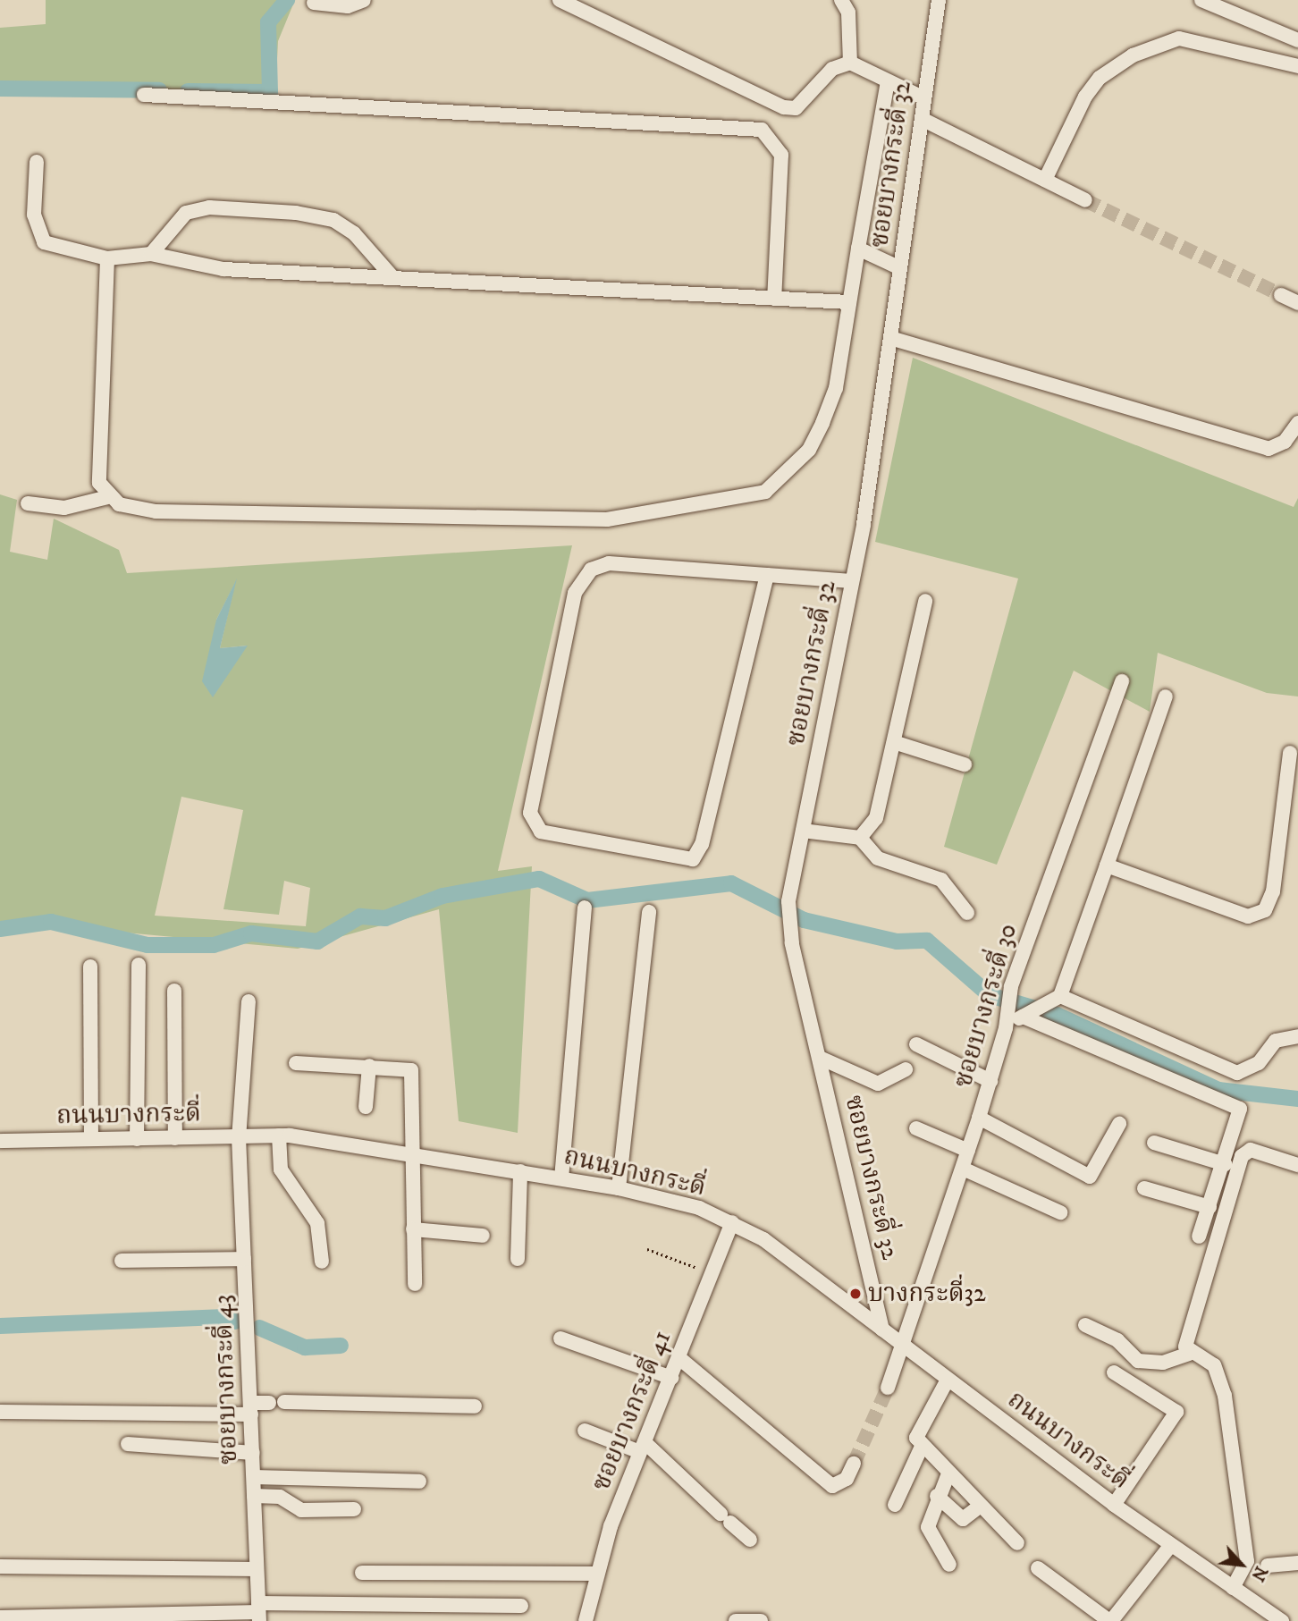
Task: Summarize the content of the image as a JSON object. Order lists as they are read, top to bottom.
{
  "streets": {
    "street": [
      "ซอยบางกระดี่ 32",
      "ซอยบางกระดี่ 30",
      "ถนนบางกระดี่",
      "ซอยบางกระดี่ 43",
      "ซอยบางกระดี่ 41"
    ]
  },
  "crossings": [
    ["ซอยบางกระดี่ 32", "ถนนบางกระดี่"],
    ["ซอยบางกระดี่ 30", "ถนนบางกระดี่"],
    ["ถนนบางกระดี่", "ซอยบางกระดี่ 43"],
    ["ถนนบางกระดี่", "ซอยบางกระดี่ 41"]
  ],
  "places": ["บางกระดี่32"],
  "north": "bottom right"
}
